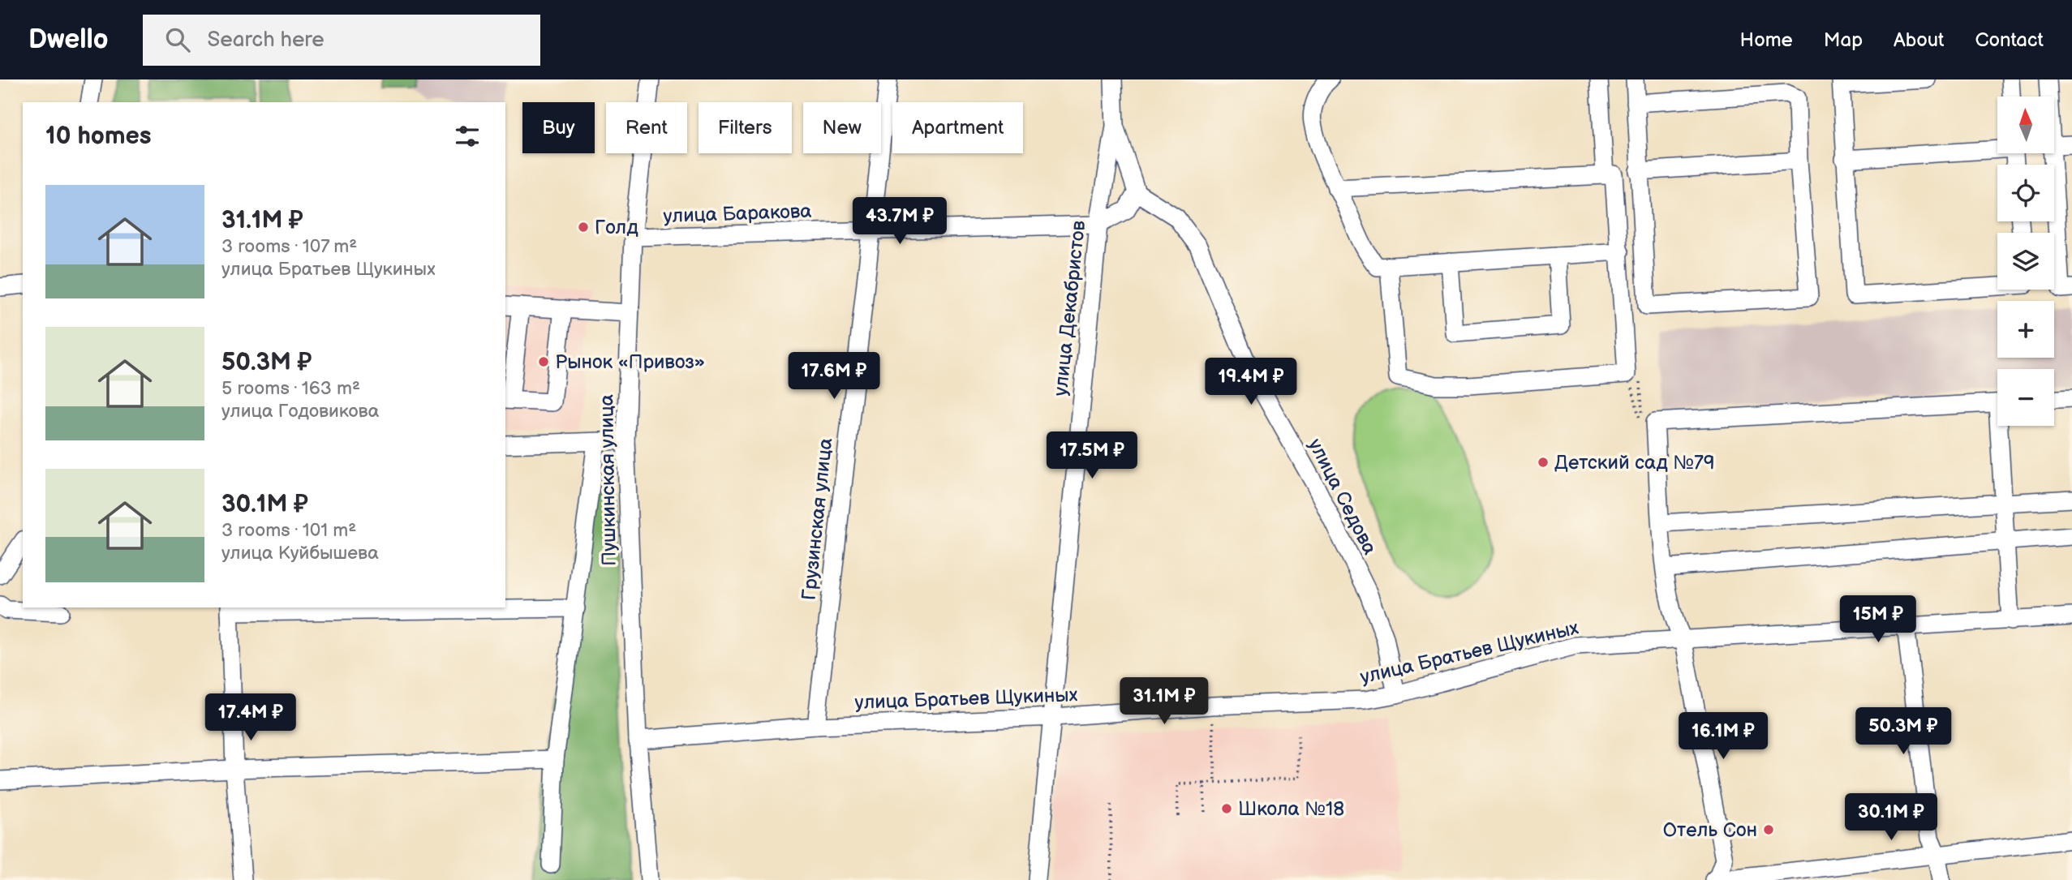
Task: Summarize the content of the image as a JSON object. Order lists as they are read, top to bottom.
{
  "streets": {
    "street": [
      "улица Баракова",
      "улица Декабристов",
      "Пушкинская улица",
      "улица Седова",
      "Грузинская улица",
      "улица Братьев Щукиных"
    ]
  },
  "crossings": [
    ["улица Баракова", "улица Декабристов"],
    ["улица Баракова", "Пушкинская улица"],
    ["улица Баракова", "улица Седова"],
    ["улица Баракова", "Грузинская улица"],
    ["улица Декабристов", "улица Братьев Щукиных"],
    ["Пушкинская улица", "улица Братьев Щукиных"],
    ["улица Седова", "улица Братьев Щукиных"],
    ["Грузинская улица", "улица Братьев Щукиных"]
  ],
  "places": [
    "Голд",
    "Рынок «Привоз»",
    "Детский сад №79",
    "Школа №18",
    "Отель Сон"
  ],
  "north": "top",
  "page": {
    "header": "Dwello",
    "search": "Search here",
    "nav": [
      "Home",
      "Map",
      "About",
      "Contact"
    ],
    "map_buttons": ["+", "−"],
    "chip": [
      "Buy",
      "Rent",
      "Filters",
      "New",
      "Apartment"
    ],
    "heading": "10 homes",
    "list": [
      {
        "name": "31.1M ₽",
        "note": "3 rooms · 107 m² · улица Братьев Щукиных"
      },
      {
        "name": "50.3M ₽",
        "note": "5 rooms · 163 m² · улица Годовикова"
      },
      {
        "name": "30.1M ₽",
        "note": "3 rooms · 101 m² · улица Куйбышева"
      }
    ],
    "price": [
      "43.7M ₽",
      "17.6M ₽",
      "19.4M ₽",
      "17.5M ₽",
      "15M ₽",
      "31.1M ₽",
      "17.4M ₽",
      "50.3M ₽",
      "16.1M ₽",
      "30.1M ₽"
    ]
  }
}
